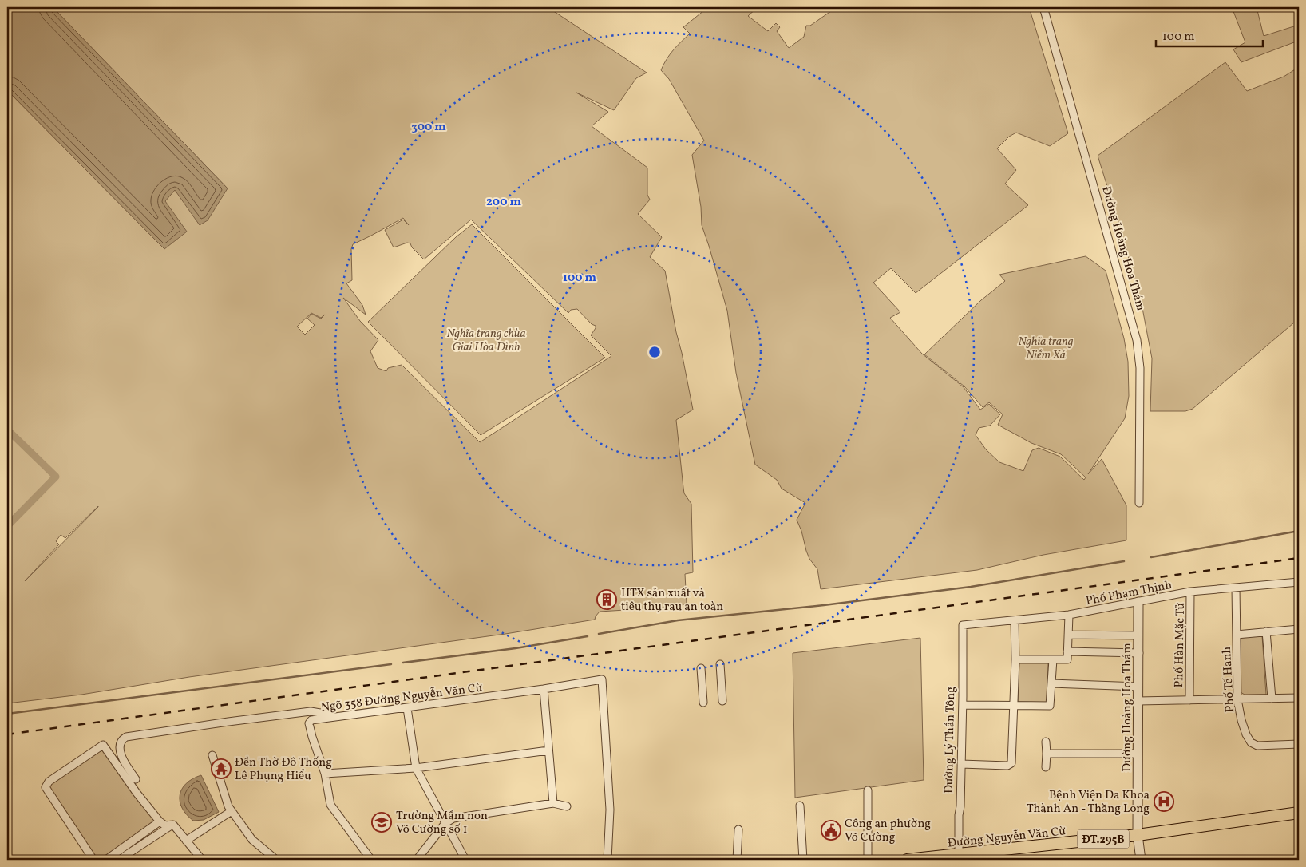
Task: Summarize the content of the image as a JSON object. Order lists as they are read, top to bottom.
{
  "streets": {
    "main road": ["Đường Nguyễn Văn Cừ", "ĐT.295B"],
    "street": [
      "Đường Hoàng Hoa Thám",
      "Phố Phạm Thịnh",
      "Phố Hàn Mặc Tử",
      "Phố Tế Hanh",
      "Ngõ 358 Đường Nguyễn Văn Cừ",
      "Đường Lý Thần Tông"
    ]
  },
  "crossings": [
    ["Đường Hoàng Hoa Thám", "Phố Phạm Thịnh"],
    ["Đường Hoàng Hoa Thám", "Đường Nguyễn Văn Cừ"],
    ["Phố Phạm Thịnh", "Phố Hàn Mặc Tử"],
    ["Phố Phạm Thịnh", "Phố Tế Hanh"],
    ["Phố Phạm Thịnh", "Đường Lý Thần Tông"],
    ["Đường Lý Thần Tông", "Đường Nguyễn Văn Cừ"]
  ],
  "parks": ["Nghĩa trang chùa Giai Hòa Đình", "Nghĩa trang Niềm Xá"],
  "places": {
    "building": ["HTX sản xuất và tiêu thụ rau an toàn"],
    "temple": ["Đền Thờ Đô Thống Lê Phụng Hiểu"],
    "hospital": ["Bệnh Viện Đa Khoa Thành An - Thăng Long"],
    "school or university": ["Trường Mầm non Võ Cường số 1"],
    "public building": ["Công an phường Võ Cường"]
  },
  "scale_bar": "100 m",
  "rings": ["300 m", "200 m", "100 m"]
}
